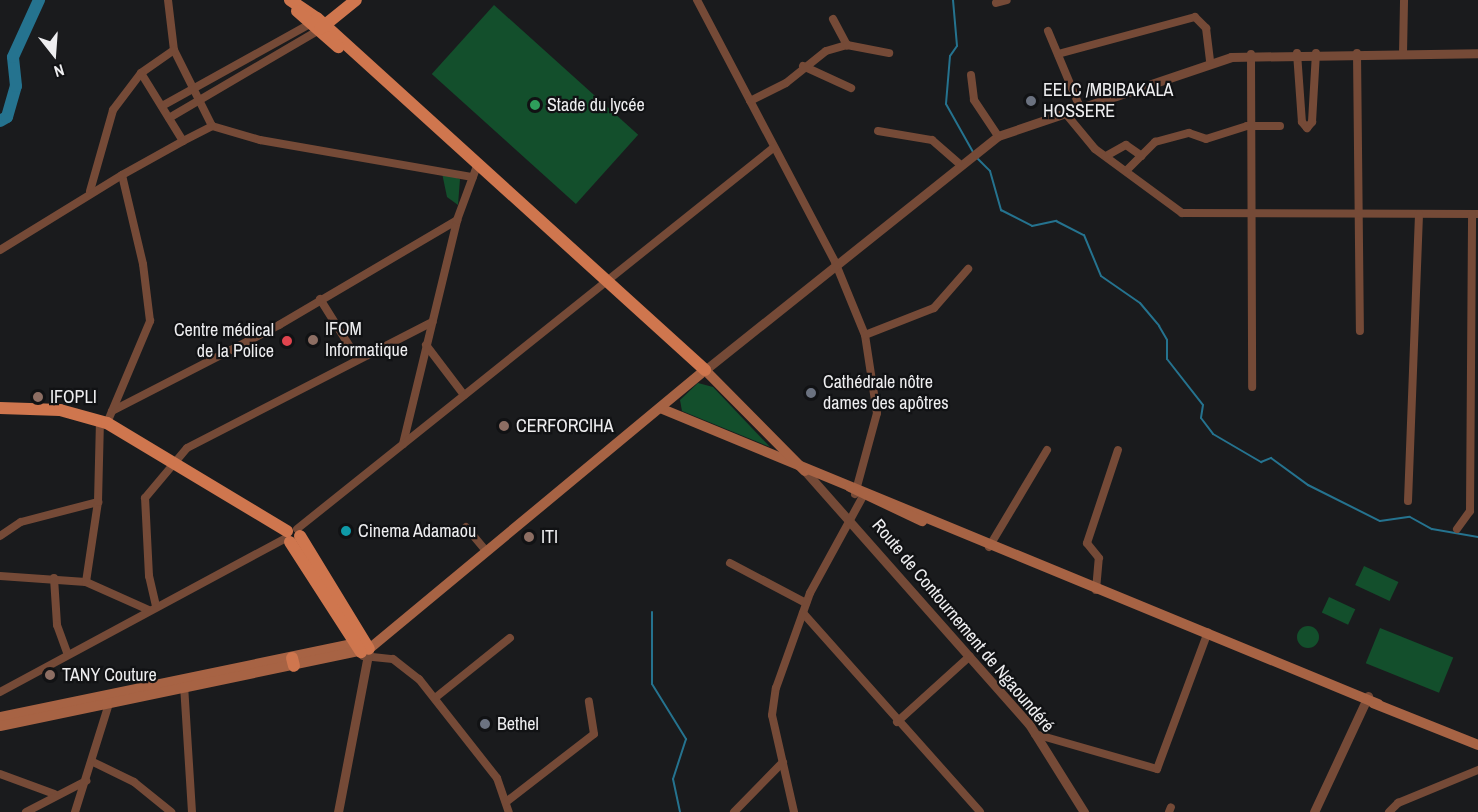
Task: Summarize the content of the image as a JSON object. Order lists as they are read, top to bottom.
{
  "streets": {
    "street": ["Route de Contournement de Ngaoundéré"]
  },
  "places": [
    "EELC /MBIBAKALA HOSSERE",
    "Stade du lycée",
    "IFOM Informatique",
    "Centre médical de la Police",
    "Cathédrale nôtre dames des apôtres",
    "IFOPLI",
    "CERFORCIHA",
    "Cinema Adamaou",
    "ITI",
    "TANY Couture",
    "Bethel"
  ],
  "north": "bottom"
}
